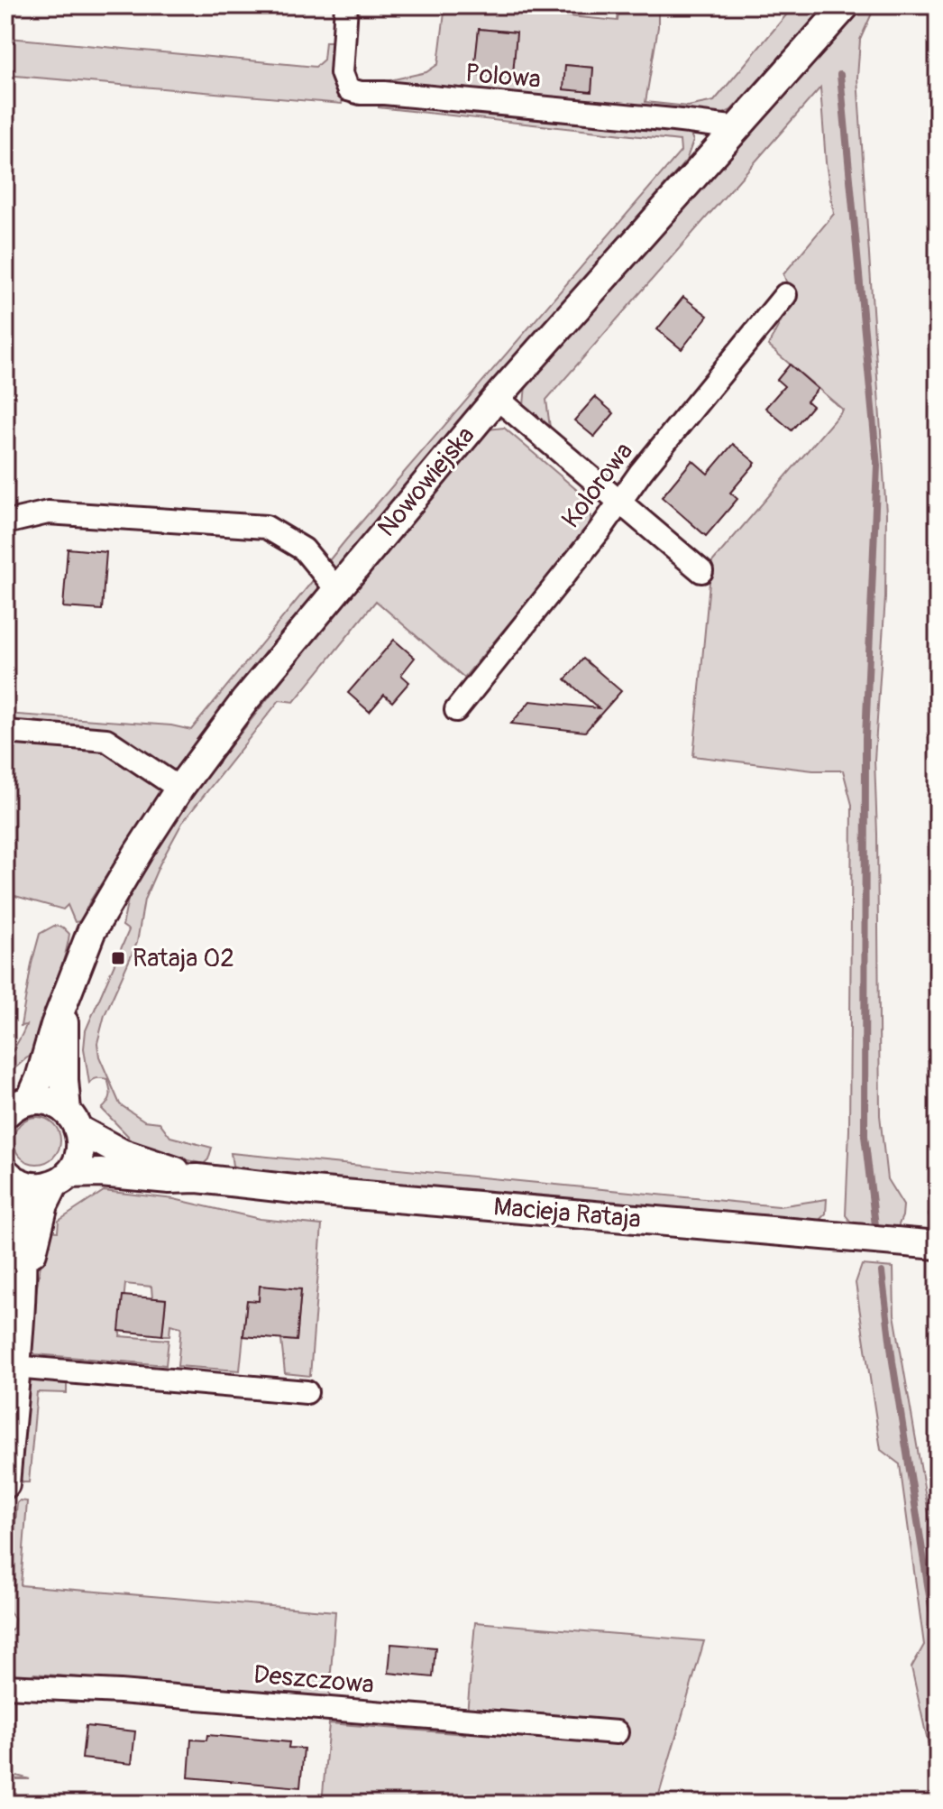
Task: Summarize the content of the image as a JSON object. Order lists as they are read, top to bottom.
{
  "streets": {
    "street": [
      "Polowa",
      "Nowowiejska",
      "Kolorowa",
      "Macieja Rataja",
      "Deszczowa"
    ]
  },
  "crossings": [
    ["Polowa", "Nowowiejska"],
    ["Nowowiejska", "Macieja Rataja"]
  ],
  "places": {
    "transit": ["Rataja 02"]
  }
}
